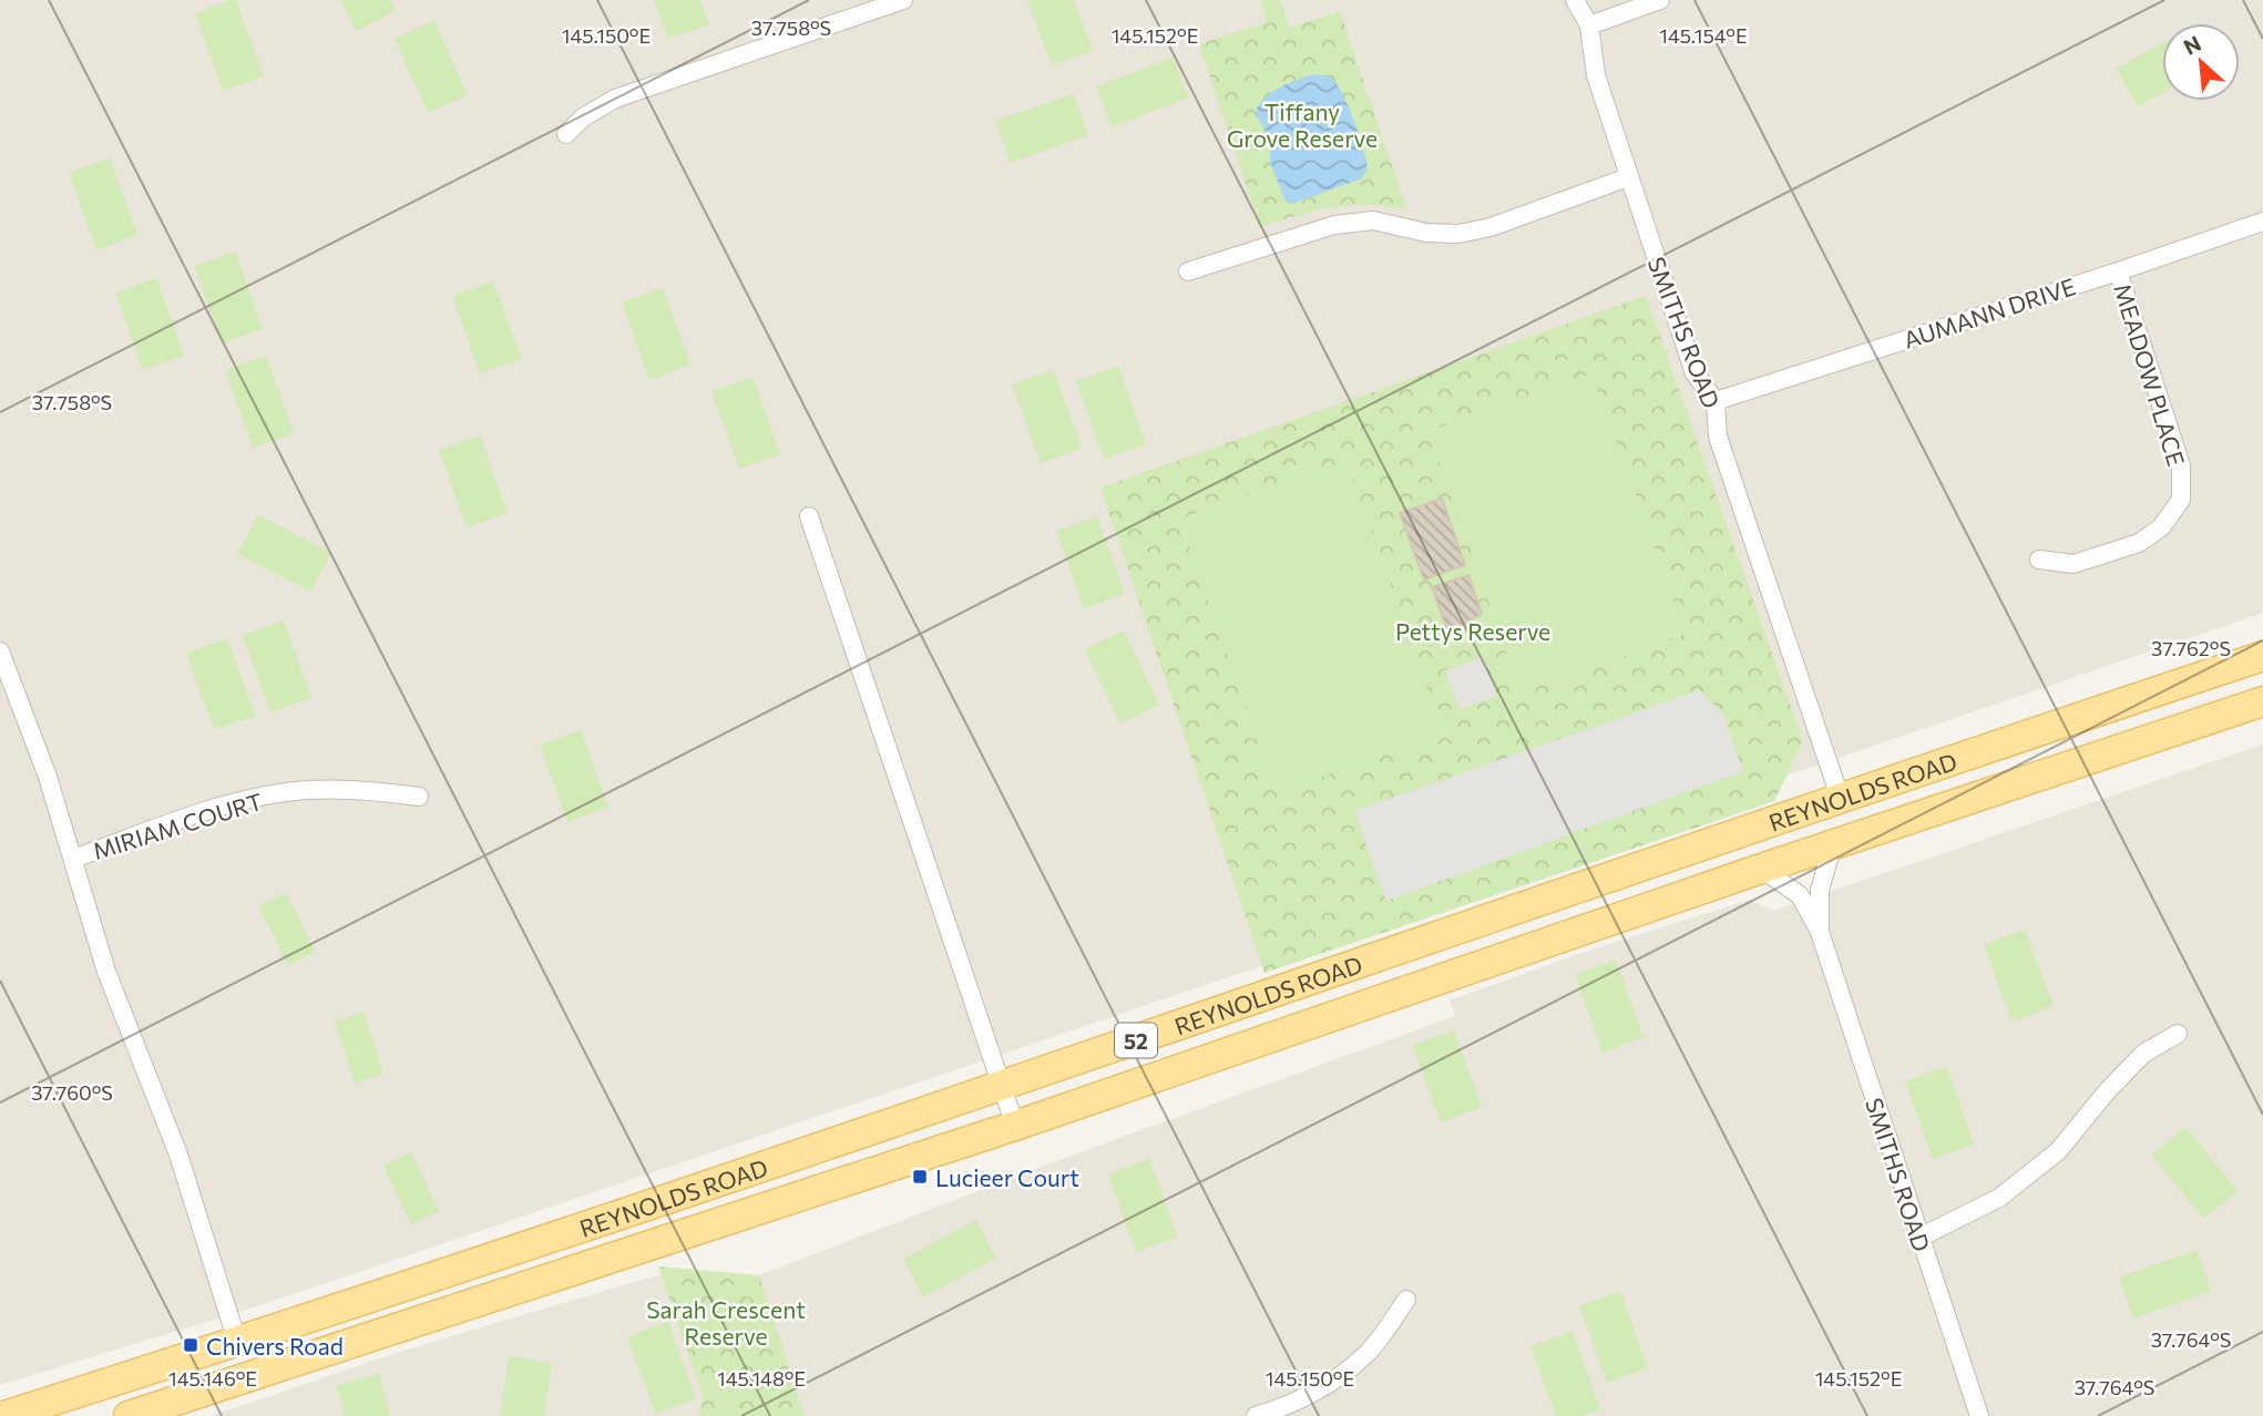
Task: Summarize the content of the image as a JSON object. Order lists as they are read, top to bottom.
{
  "streets": {
    "main road": ["REYNOLDS ROAD", "52"],
    "street": [
      "AUMANN DRIVE",
      "SMITHS ROAD",
      "MEADOW PLACE",
      "MIRIAM COURT"
    ]
  },
  "crossings": [
    ["AUMANN DRIVE", "SMITHS ROAD"],
    ["AUMANN DRIVE", "MEADOW PLACE"],
    ["SMITHS ROAD", "REYNOLDS ROAD"]
  ],
  "parks": ["Tiffany Grove Reserve", "Pettys Reserve", "Sarah Crescent Reserve"],
  "places": {
    "transit": ["Lucieer Court", "Chivers Road"]
  },
  "north": "top left",
  "coordinates": [
    "37.758°S",
    "145.150°E",
    "145.152°E",
    "145.154°E",
    "37.762°S",
    "37.760°S",
    "37.764°S",
    "145.146°E",
    "145.148°E"
  ]
}
